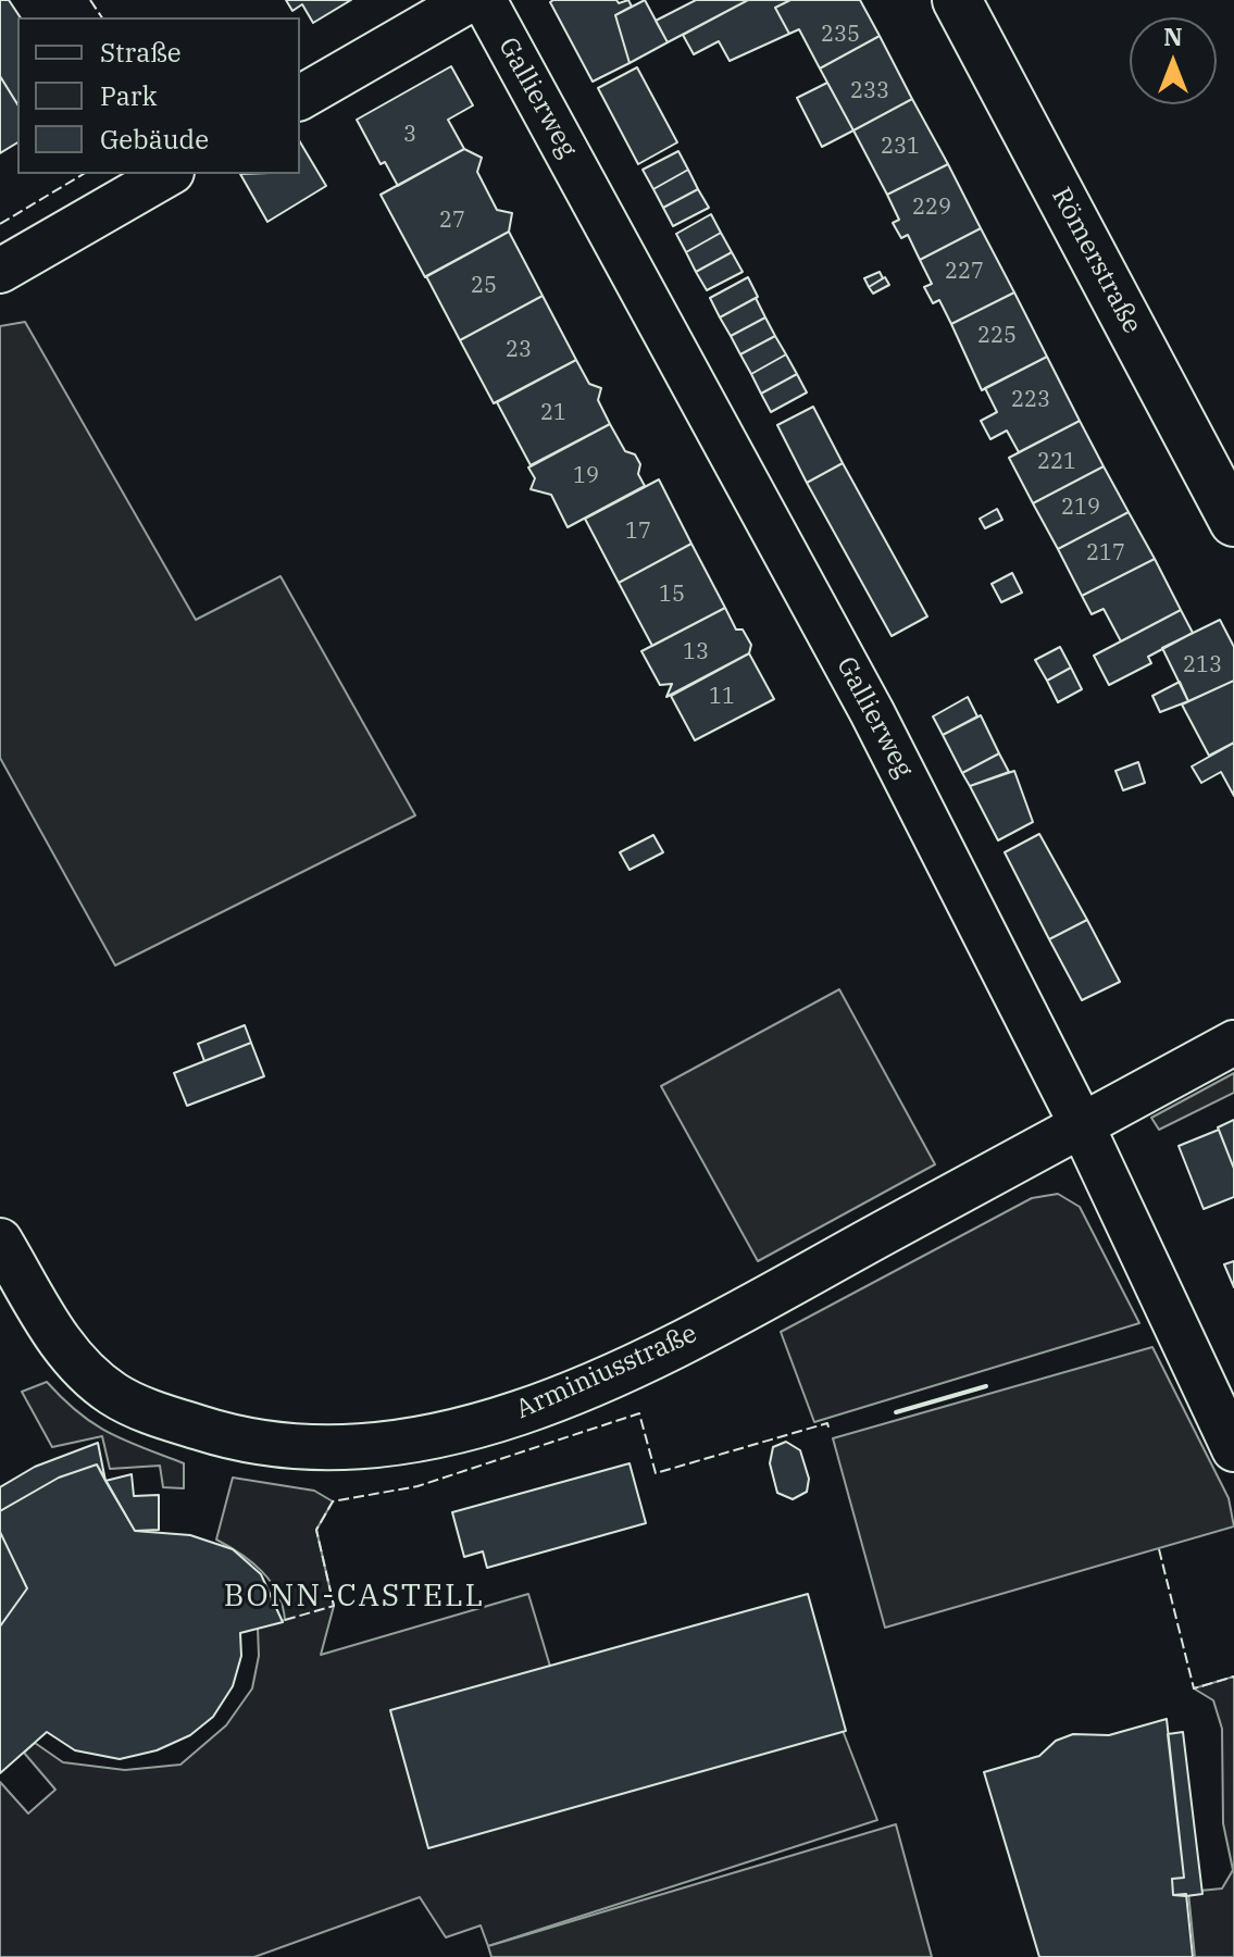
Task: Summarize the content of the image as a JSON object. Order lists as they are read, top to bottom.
{
  "streets": {
    "street": ["Gallierweg", "Römerstraße", "Arminiusstraße"]
  },
  "crossings": [
    ["Gallierweg", "Arminiusstraße"]
  ],
  "districts": ["BONN-CASTELL"],
  "house_numbers": [
    "235",
    "233",
    "3",
    "231",
    "229",
    "27",
    "227",
    "25",
    "225",
    "23",
    "223",
    "21",
    "221",
    "19",
    "219",
    "17",
    "217",
    "15",
    "13",
    "213",
    "11"
  ],
  "legend": ["Straße", "Park", "Gebäude"],
  "north": "top"
}
